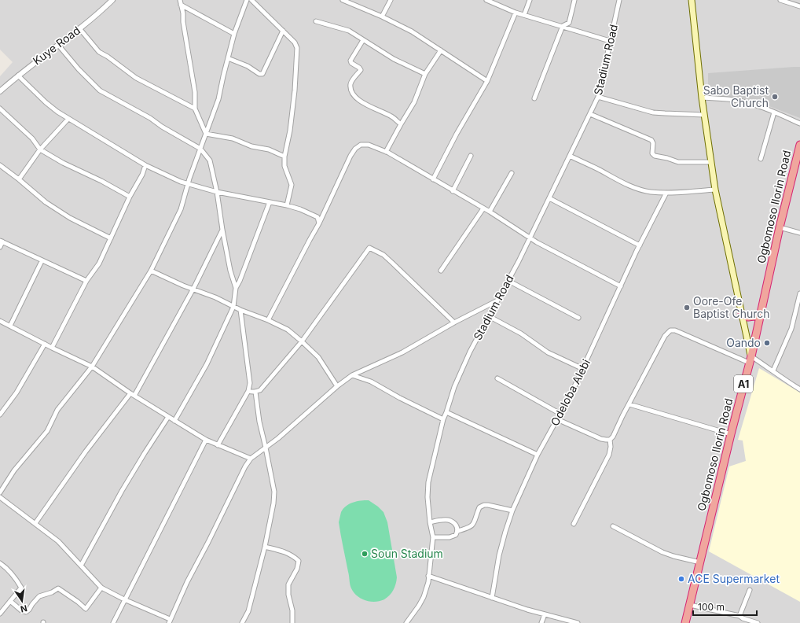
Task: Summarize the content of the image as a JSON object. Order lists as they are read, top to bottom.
{
  "streets": {
    "highway": ["Ogbomoso Ilorin Road", "A1"],
    "street": ["Kuye Road", "Stadium Road", "Odeloba Alebi"]
  },
  "places": [
    "Sabo Baptist Church",
    "Oore-Ofe Baptist Church",
    "Oando",
    "Soun Stadium",
    "ACE Supermarket"
  ],
  "scale_bar": "100 m",
  "north": "bottom"
}
